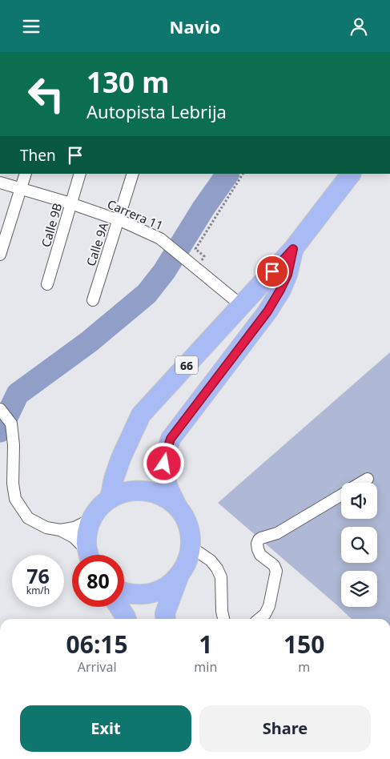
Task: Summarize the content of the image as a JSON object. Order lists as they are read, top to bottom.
{
  "streets": {
    "highway": ["66"],
    "street": ["Carrera 11", "Calle 9B", "Calle 9A"]
  },
  "crossings": [
    ["Carrera 11", "Calle 9B"],
    ["Carrera 11", "Calle 9A"],
    ["Carrera 11", "66"]
  ],
  "page": {
    "header": "Navio",
    "turn": ["130 m", "Autopista Lebrija"],
    "then": "Then",
    "speed": "76 km/h",
    "limit": "80",
    "eta": [
      "06:15",
      "Arrival",
      "1",
      "min",
      "150",
      "m"
    ],
    "buttons": ["Exit", "Share"]
  }
}
